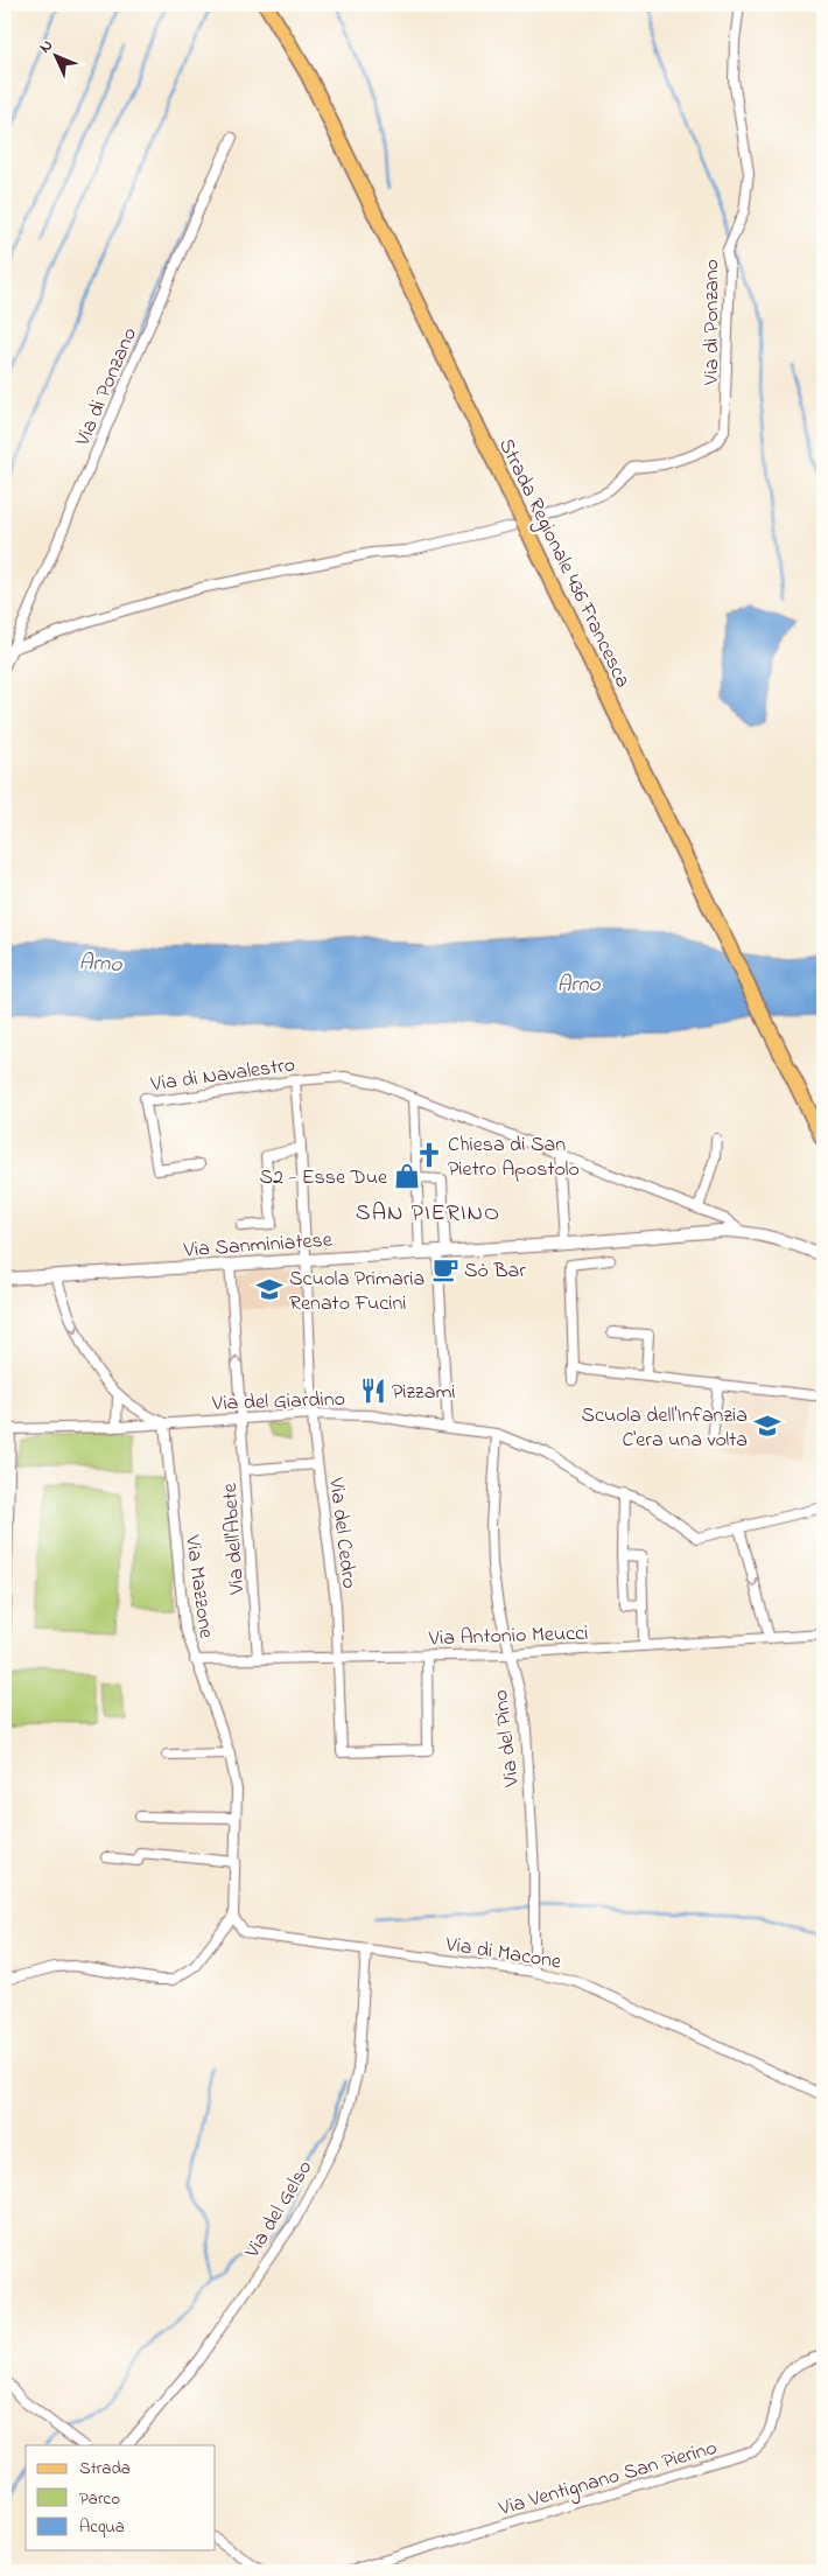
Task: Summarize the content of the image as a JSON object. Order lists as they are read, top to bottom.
{
  "streets": {
    "main road": ["Strada Regionale 436 Francesca"],
    "street": [
      "Via di Ponzano",
      "Via di Navalestro",
      "Via Sanminiatese",
      "Via del Giardino",
      "Via del Cedro",
      "Via dell'Abete",
      "Via Mazzone",
      "Via Antonio Meucci",
      "Via del Pino",
      "Via di Macone",
      "Via del Gelso",
      "Via Ventignano San Pierino"
    ]
  },
  "crossings": [
    ["Via di Navalestro", "Via Sanminiatese"],
    ["Via di Navalestro", "Via del Cedro"],
    ["Via Sanminiatese", "Via del Cedro"],
    ["Via Sanminiatese", "Via dell'Abete"],
    ["Via del Giardino", "Via del Cedro"],
    ["Via del Giardino", "Via dell'Abete"],
    ["Via del Giardino", "Via Mazzone"],
    ["Via del Giardino", "Via del Pino"],
    ["Via del Cedro", "Via Antonio Meucci"],
    ["Via dell'Abete", "Via Antonio Meucci"],
    ["Via Mazzone", "Via Antonio Meucci"],
    ["Via Mazzone", "Via di Macone"],
    ["Via Antonio Meucci", "Via del Pino"],
    ["Via del Pino", "Via di Macone"],
    ["Via di Macone", "Via del Gelso"]
  ],
  "one_way": ["Via dell'Abete"],
  "districts": ["SAN PIERINO"],
  "water": ["Arno"],
  "places": {
    "church": ["Chiesa di San Pietro Apostolo"],
    "shop": ["S2 - Esse Due"],
    "cafe": ["Sò Bar"],
    "school or university": ["Scuola Primaria Renato Fucini", "Scuola dell'Infanzia C'era una volta"],
    "restaurant": ["Pizzami"]
  },
  "legend": ["Strada", "Parco", "Acqua"],
  "north": "top left"
}
